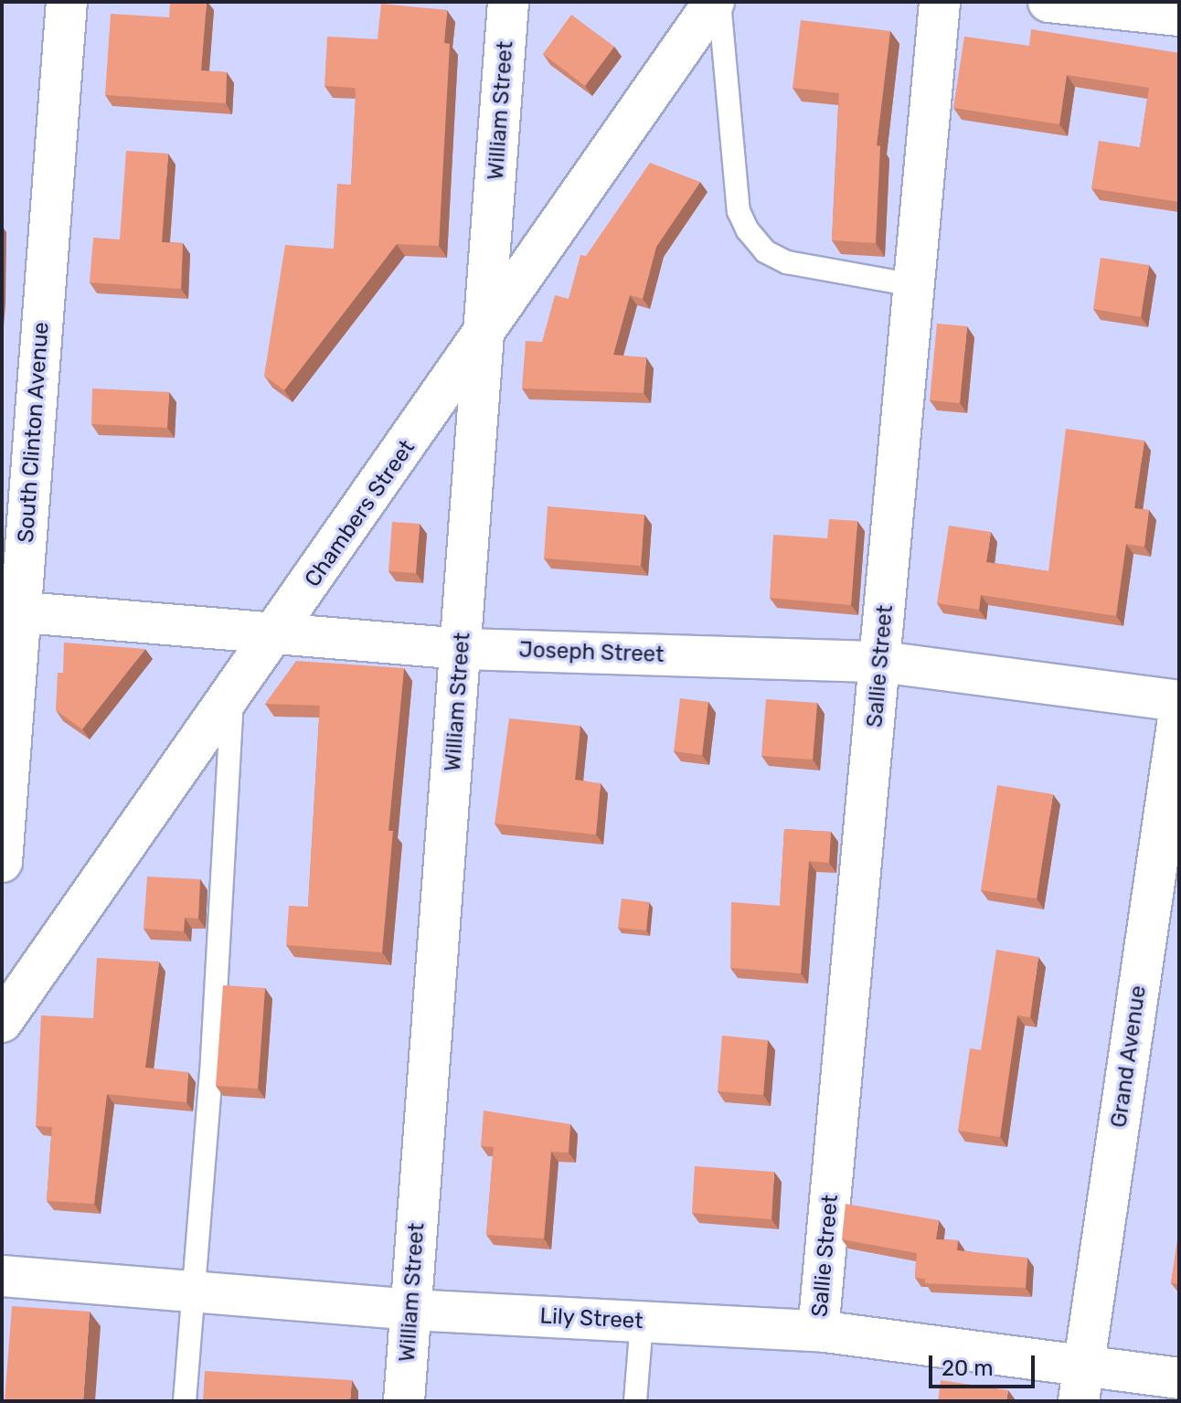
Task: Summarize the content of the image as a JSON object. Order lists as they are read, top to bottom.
{
  "streets": {
    "street": [
      "William Street",
      "South Clinton Avenue",
      "Chambers Street",
      "Joseph Street",
      "Sallie Street",
      "Grand Avenue",
      "Lily Street"
    ]
  },
  "crossings": [
    ["William Street", "Chambers Street"],
    ["William Street", "Joseph Street"],
    ["William Street", "Lily Street"],
    ["South Clinton Avenue", "Joseph Street"],
    ["Chambers Street", "Joseph Street"],
    ["Joseph Street", "Sallie Street"],
    ["Sallie Street", "Lily Street"],
    ["Grand Avenue", "Lily Street"]
  ],
  "scale_bar": "20 m"
}
